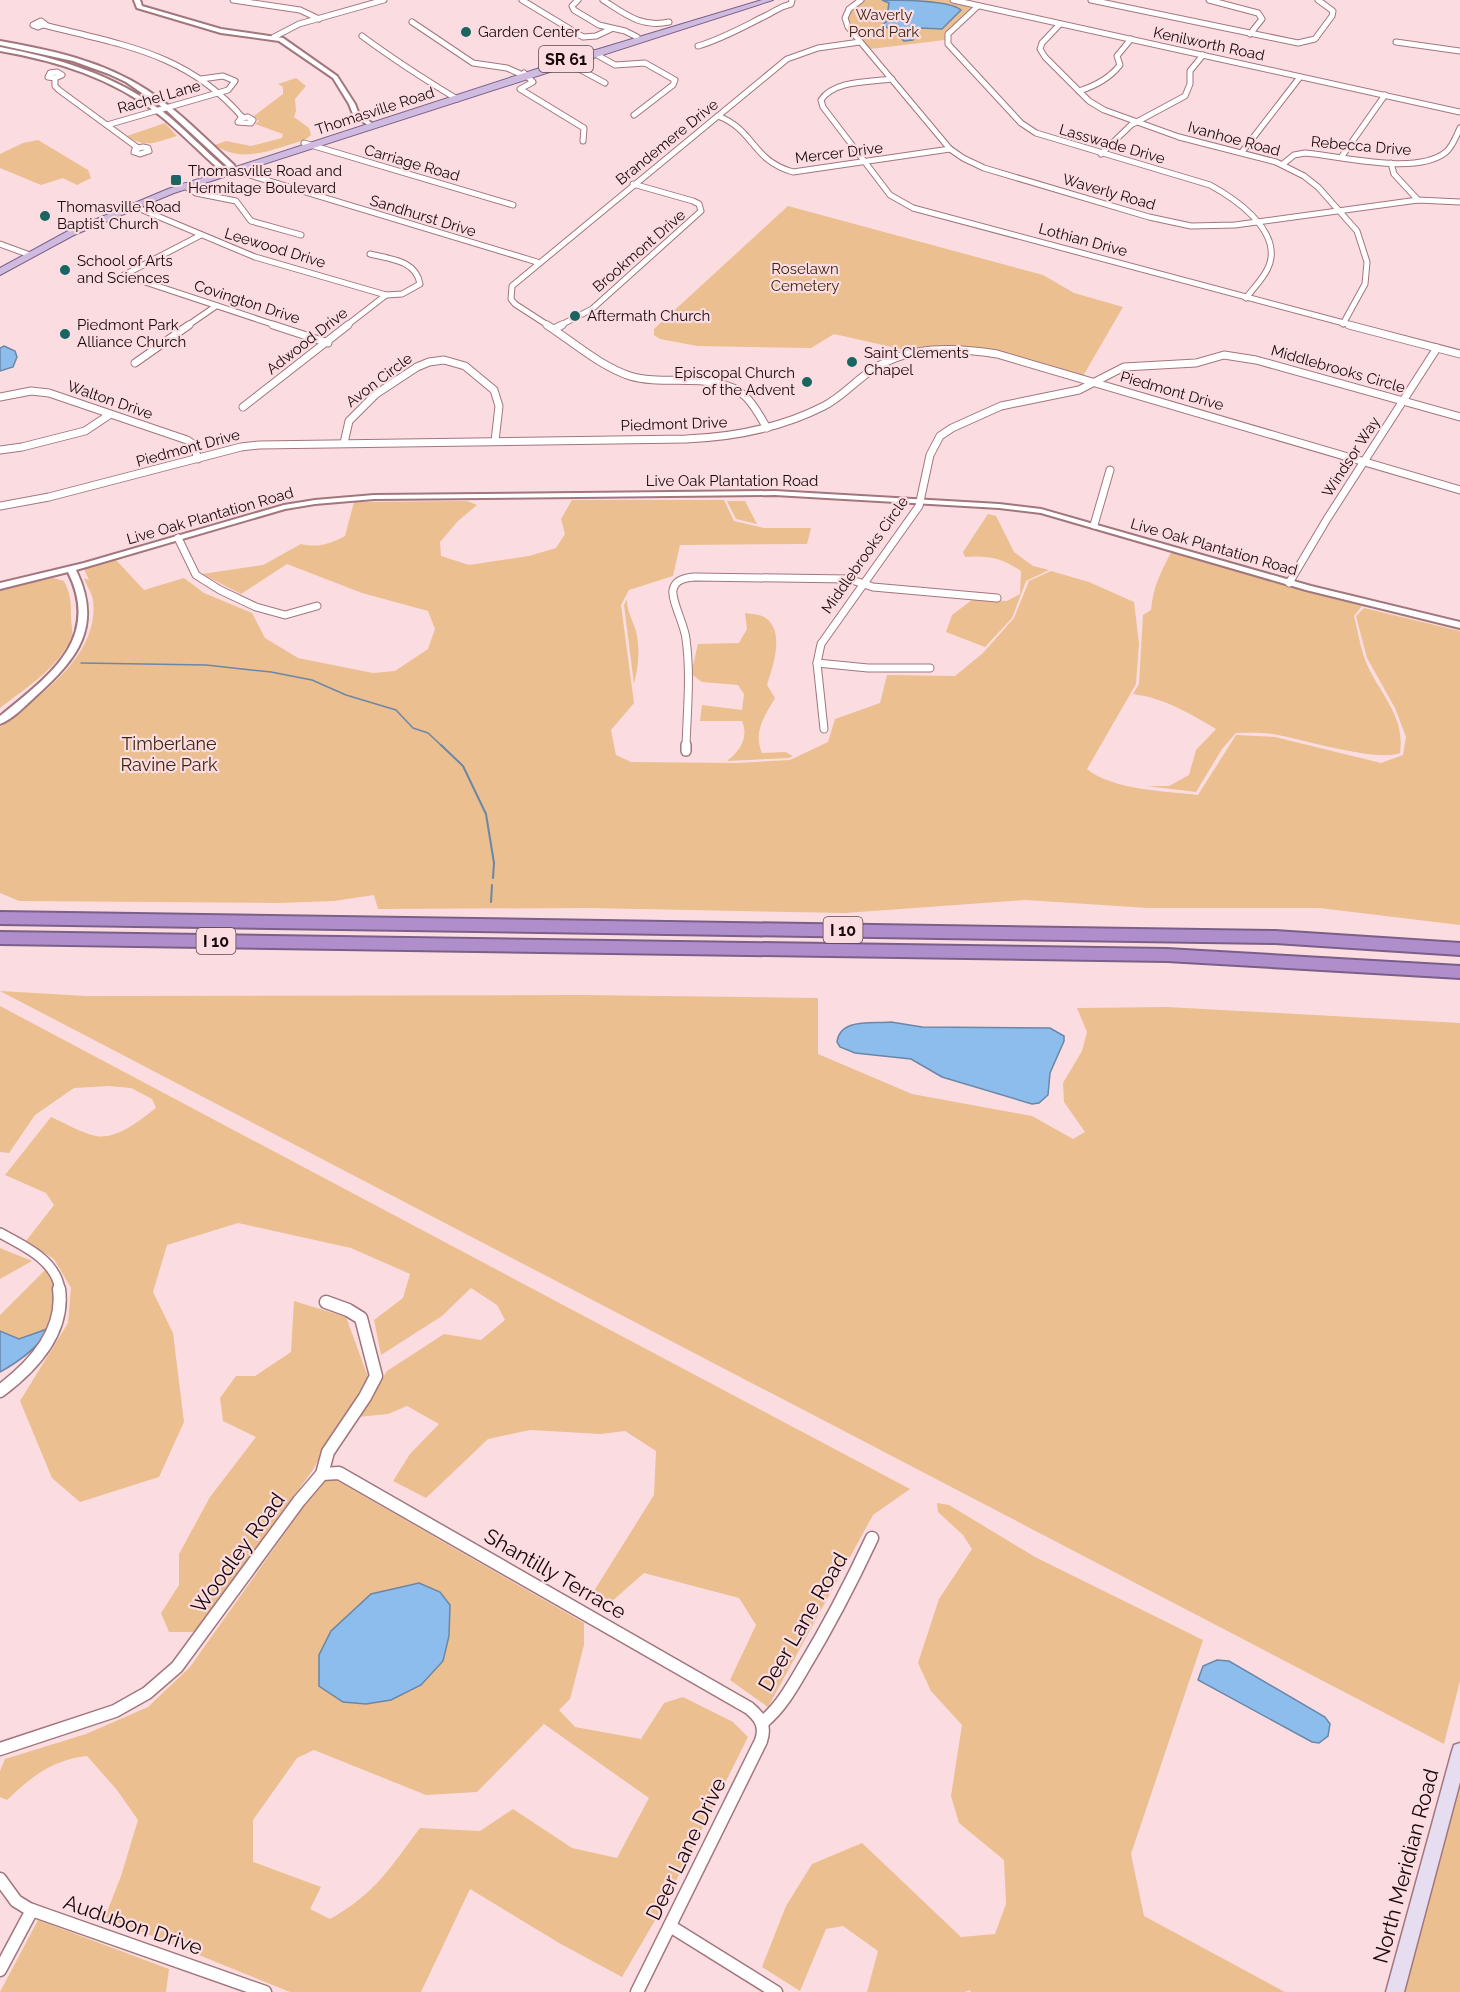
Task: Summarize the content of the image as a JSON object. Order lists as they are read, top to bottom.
{
  "streets": {
    "highway": ["I 10"],
    "main road": ["SR 61", "Thomasville Road", "North Meridian Road"],
    "street": [
      "Kenilworth Road",
      "Rachel Lane",
      "Ivanhoe Road",
      "Brandemere Drive",
      "Lasswade Drive",
      "Rebecca Drive",
      "Mercer Drive",
      "Carriage Road",
      "Waverly Road",
      "Sandhurst Drive",
      "Lothian Drive",
      "Leewood Drive",
      "Brookmont Drive",
      "Covington Drive",
      "Adwood Drive",
      "Middlebrooks Circle",
      "Avon Circle",
      "Piedmont Drive",
      "Walton Drive",
      "Windsor Way",
      "Live Oak Plantation Road",
      "Woodley Road",
      "Shantilly Terrace",
      "Deer Lane Road",
      "Deer Lane Drive",
      "Audubon Drive"
    ]
  },
  "crossings": [
    ["Kenilworth Road", "Ivanhoe Road"],
    ["Kenilworth Road", "Lasswade Drive"],
    ["Thomasville Road", "Carriage Road"],
    ["Thomasville Road", "Sandhurst Drive"],
    ["Thomasville Road", "Leewood Drive"],
    ["Ivanhoe Road", "Rebecca Drive"],
    ["Ivanhoe Road", "Waverly Road"],
    ["Ivanhoe Road", "Lothian Drive"],
    ["Brandemere Drive", "Mercer Drive"],
    ["Brandemere Drive", "Waverly Road"],
    ["Brandemere Drive", "Sandhurst Drive"],
    ["Brandemere Drive", "Brookmont Drive"],
    ["Lasswade Drive", "Waverly Road"],
    ["Lasswade Drive", "Lothian Drive"],
    ["Mercer Drive", "Waverly Road"],
    ["Mercer Drive", "Lothian Drive"],
    ["Waverly Road", "Lothian Drive"],
    ["Lothian Drive", "Windsor Way"],
    ["Leewood Drive", "Covington Drive"],
    ["Leewood Drive", "Adwood Drive"],
    ["Covington Drive", "Adwood Drive"],
    ["Middlebrooks Circle", "Piedmont Drive"],
    ["Middlebrooks Circle", "Windsor Way"],
    ["Middlebrooks Circle", "Live Oak Plantation Road"],
    ["Avon Circle", "Piedmont Drive"],
    ["Piedmont Drive", "Walton Drive"],
    ["Piedmont Drive", "Windsor Way"],
    ["Windsor Way", "Live Oak Plantation Road"],
    ["Woodley Road", "Shantilly Terrace"],
    ["Shantilly Terrace", "Deer Lane Road"],
    ["Shantilly Terrace", "Deer Lane Drive"],
    ["Deer Lane Road", "Deer Lane Drive"]
  ],
  "parks": ["Waverly Pond Park", "Roselawn Cemetery", "Timberlane Ravine Park"],
  "places": {
    "other": [
      "Garden Center",
      "Thomasville Road Baptist Church",
      "School of Arts and Sciences",
      "Aftermath Church",
      "Piedmont Park Alliance Church",
      "Saint Clements Chapel",
      "Episcopal Church of the Advent"
    ],
    "transit": ["Thomasville Road and Hermitage Boulevard"]
  }
}
